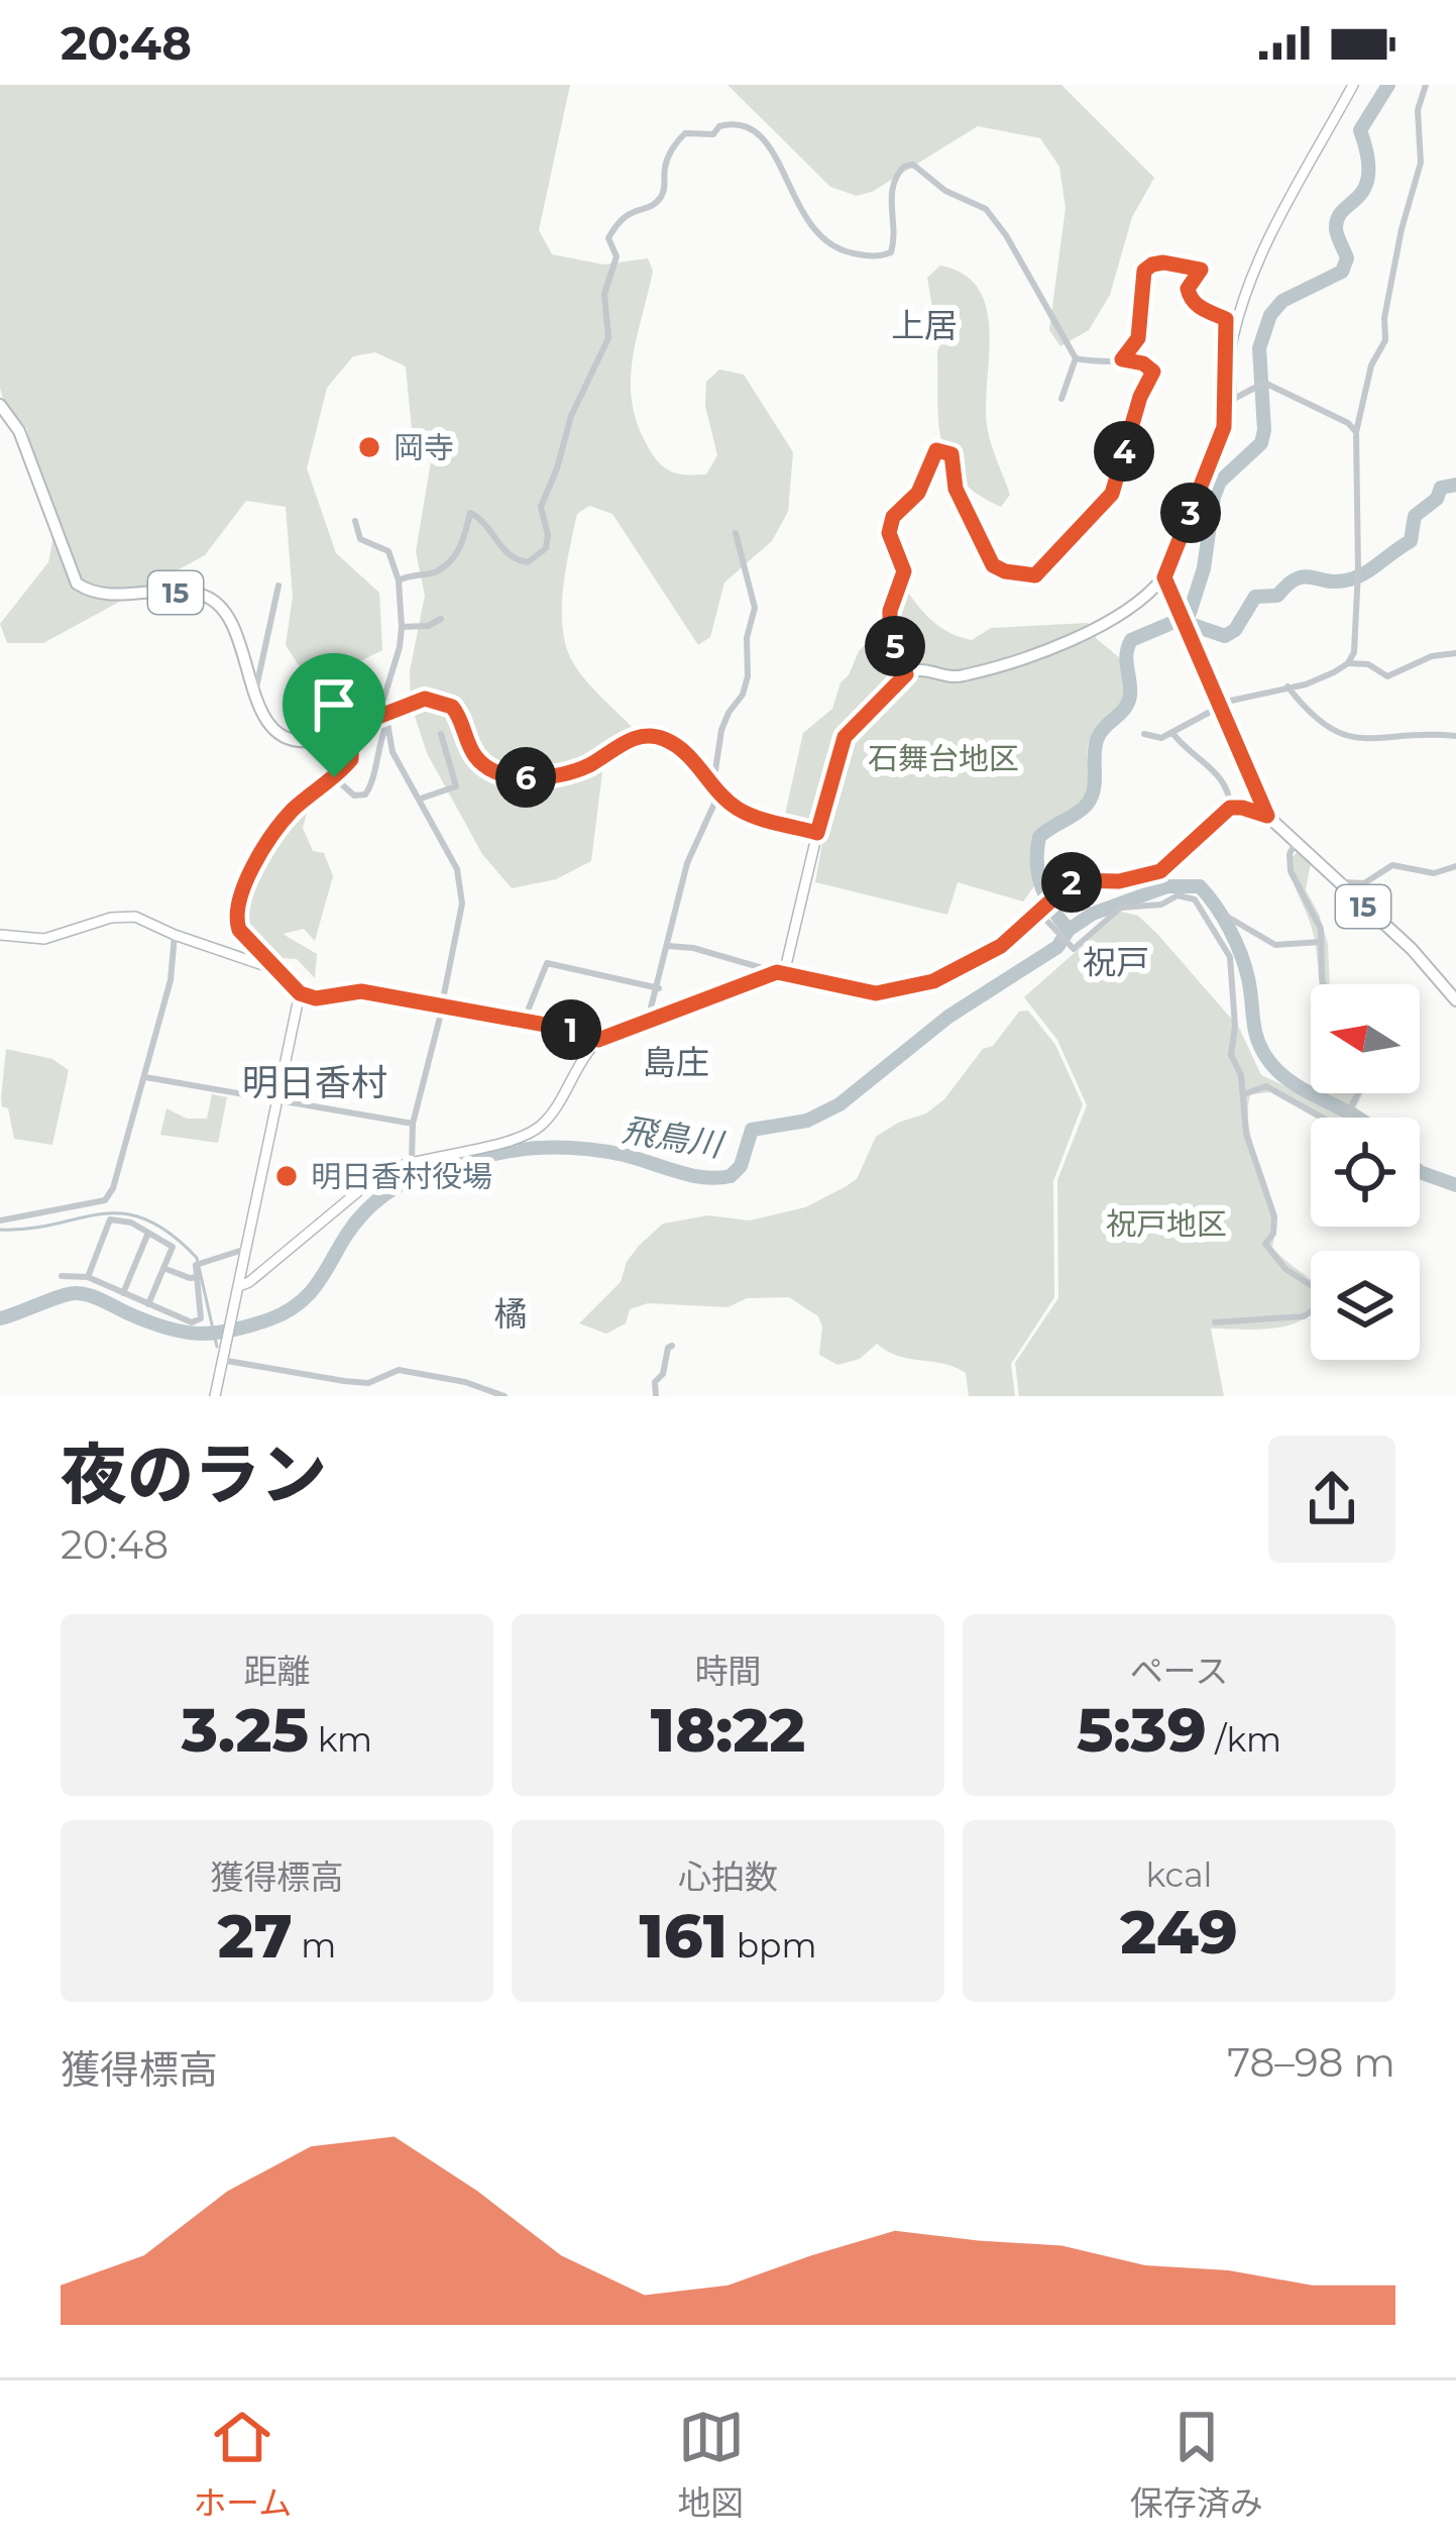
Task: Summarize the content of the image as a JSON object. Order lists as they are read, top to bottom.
{
  "streets": {
    "main road": ["15"]
  },
  "districts": [
    "上居",
    "祝戸",
    "島庄",
    "明日香村",
    "橘"
  ],
  "water": ["飛鳥川"],
  "parks": ["石舞台地区", "祝戸地区"],
  "places": ["岡寺", "明日香村役場"],
  "north": "left",
  "page": {
    "status": "20:48",
    "pins": [
      "4",
      "3",
      "5",
      "6",
      "2",
      "1"
    ],
    "heading": ["夜のラン", "20:48"],
    "stats": [
      ["距離", "3.25 km"],
      ["時間", "18:22"],
      ["ペース", "5:39 /km"],
      ["獲得標高", "27 m"],
      ["心拍数", "161 bpm"],
      ["kcal", "249"]
    ],
    "chart": ["獲得標高", "78–98 m"],
    "tabs": ["ホーム", "地図", "保存済み"]
  }
}
